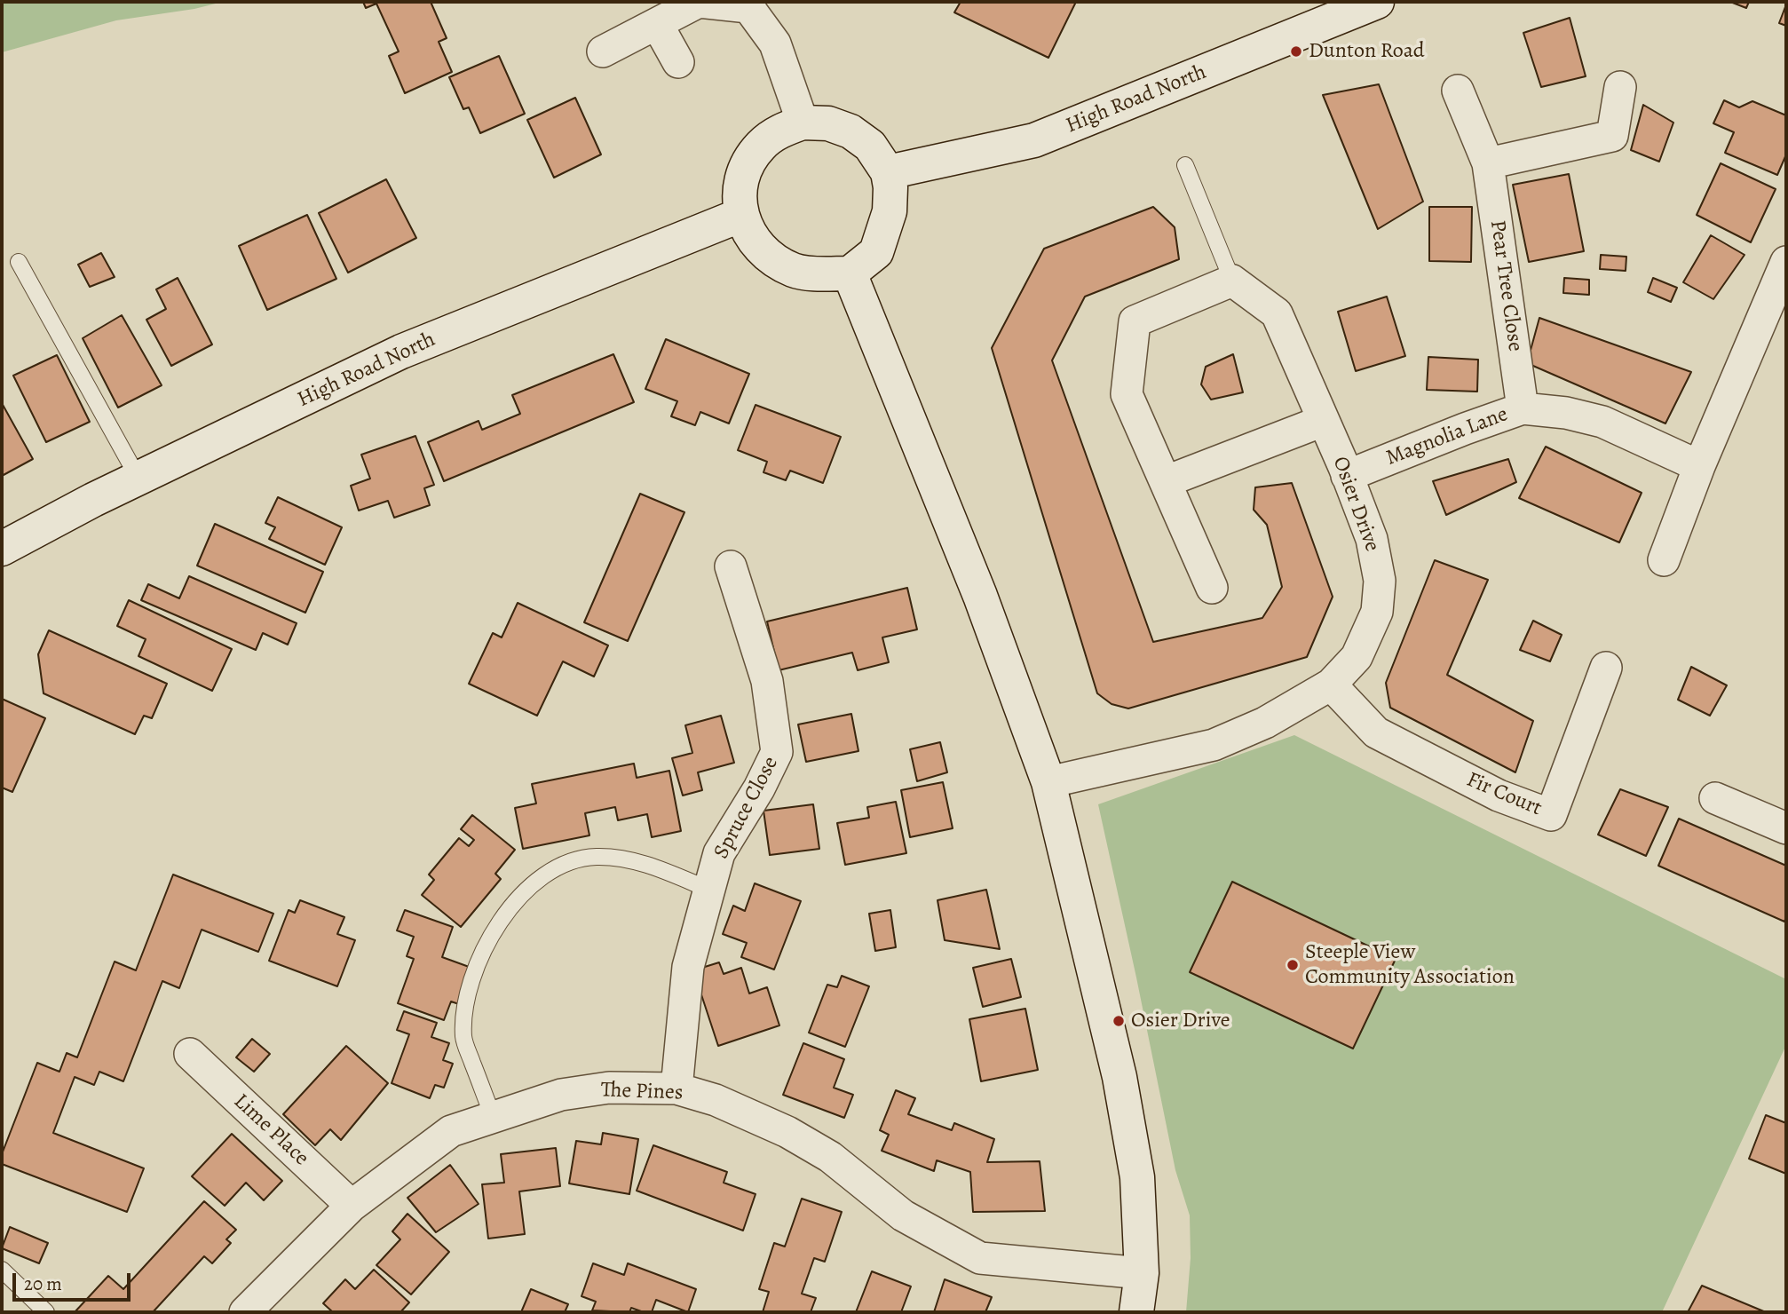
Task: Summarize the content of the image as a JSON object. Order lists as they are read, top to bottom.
{
  "streets": {
    "street": [
      "High Road North",
      "Pear Tree Close",
      "Magnolia Lane",
      "Osier Drive",
      "Fir Court",
      "Spruce Close",
      "The Pines",
      "Lime Place"
    ]
  },
  "crossings": [
    ["Pear Tree Close", "Magnolia Lane"],
    ["Magnolia Lane", "Osier Drive"],
    ["Osier Drive", "Fir Court"],
    ["Spruce Close", "The Pines"],
    ["The Pines", "Lime Place"]
  ],
  "places": ["Dunton Road", "Steeple View Community Association", "Osier Drive"],
  "scale_bar": "20 m"
}
